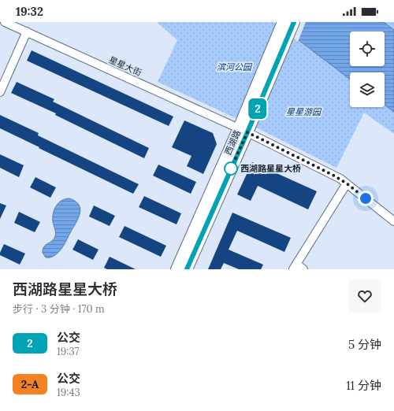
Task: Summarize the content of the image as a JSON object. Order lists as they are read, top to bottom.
{
  "streets": {
    "main road": ["西湖路"],
    "street": ["星星大街"]
  },
  "crossings": [
    ["星星大街", "西湖路"]
  ],
  "parks": ["滨河公园", "星星游园"],
  "places": ["西湖路星星大桥"],
  "lines": ["bus line 2"],
  "page": {
    "status": "19:32",
    "on_map": "2",
    "heading": ["西湖路星星大桥", "步行 · 3 分钟 · 170 m"],
    "list": [
      {
        "mark": "2",
        "name": "公交",
        "note": "19:37",
        "value": "5 分钟"
      },
      {
        "mark": "2-A",
        "name": "公交",
        "note": "19:43",
        "value": "11 分钟"
      }
    ]
  }
}
